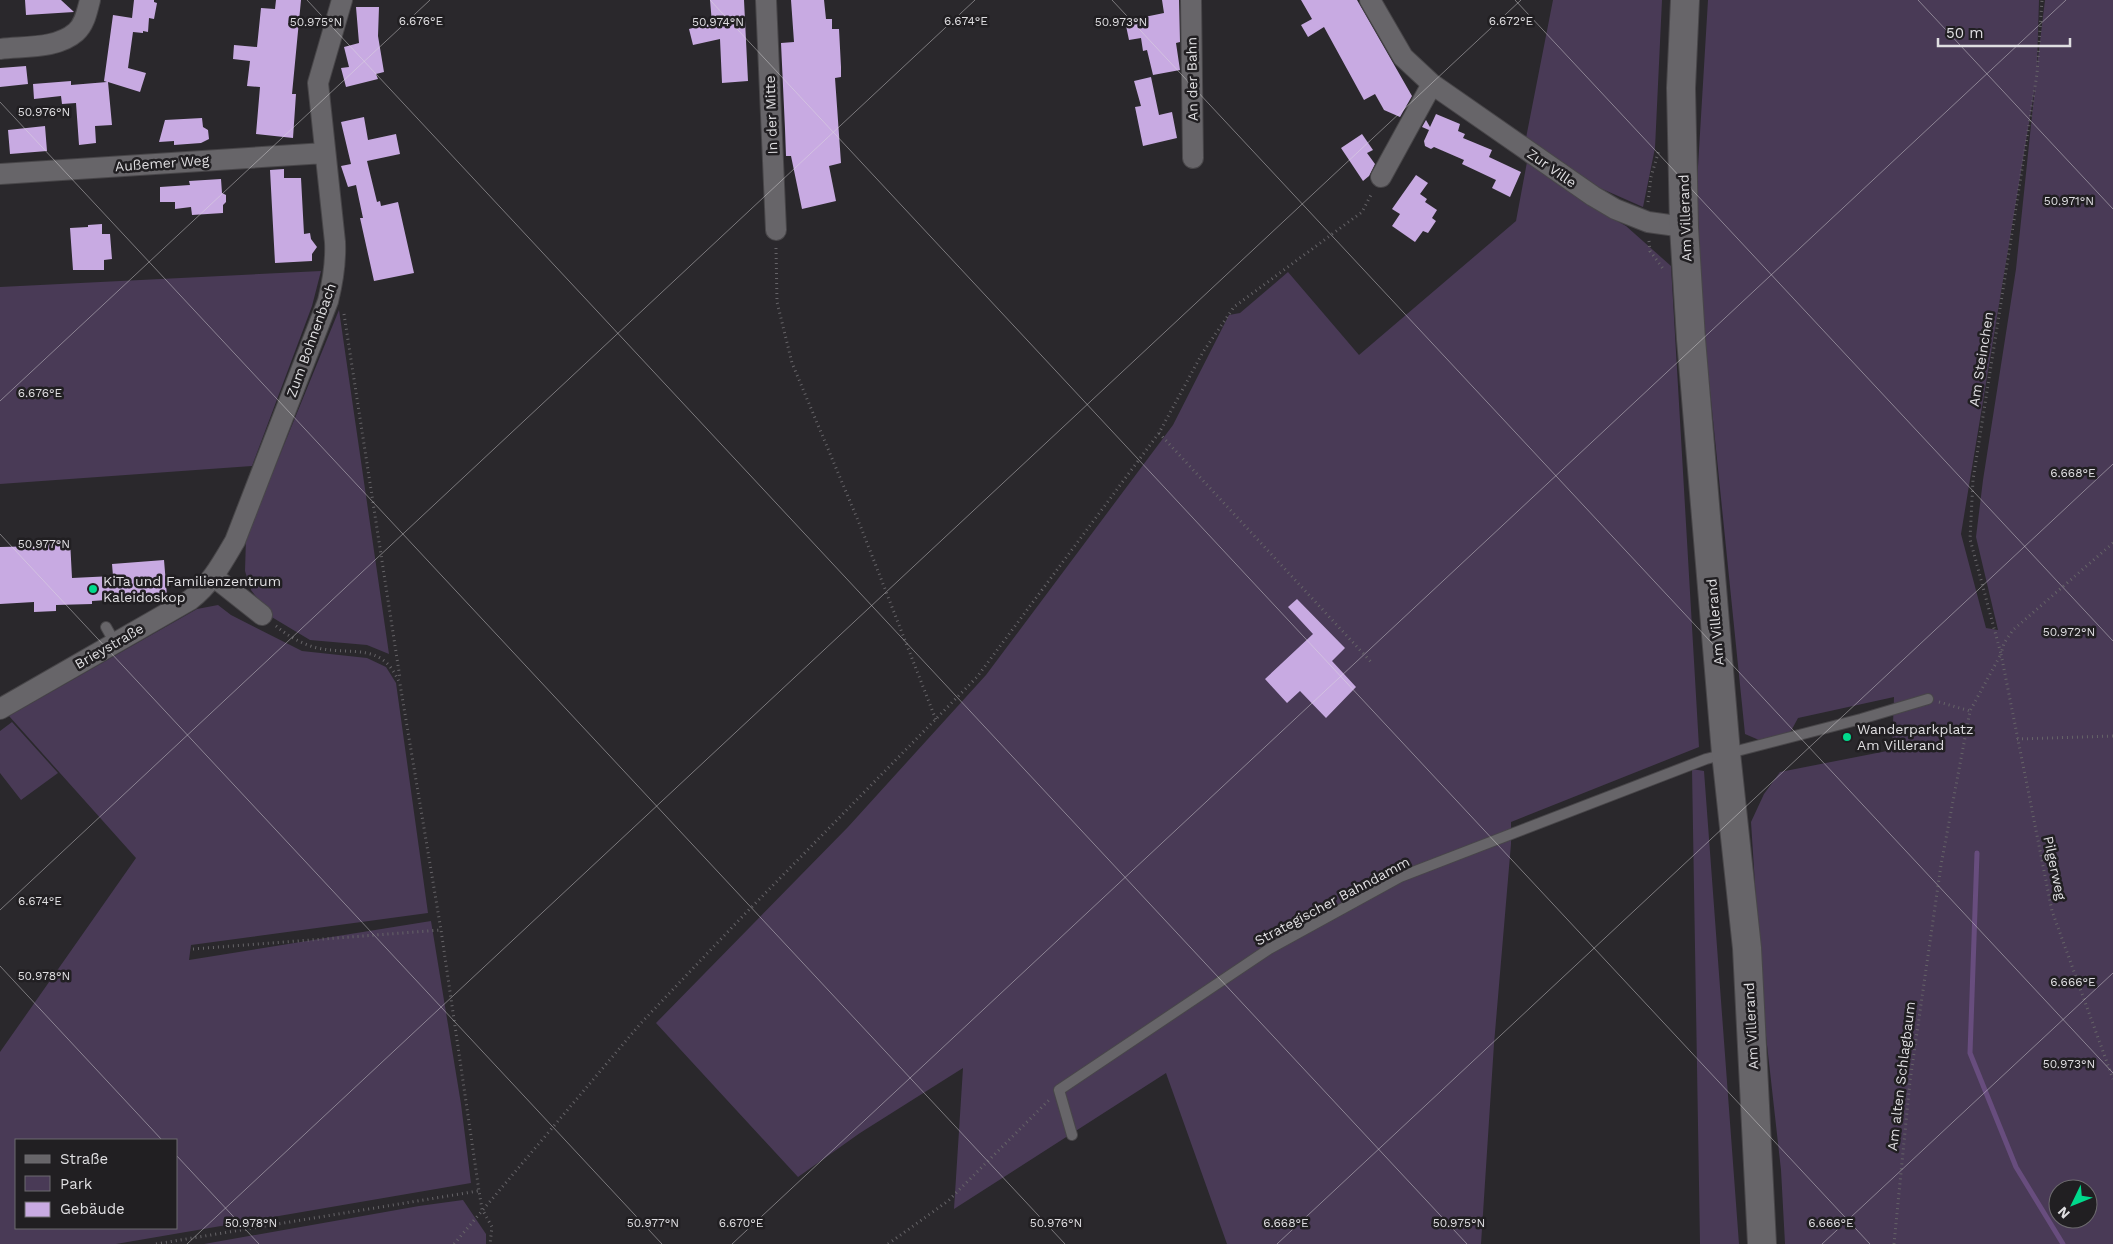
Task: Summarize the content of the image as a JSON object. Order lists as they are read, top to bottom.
{
  "streets": {
    "main road": ["Am Villerand"],
    "street": [
      "An der Bahn",
      "In der Mitte",
      "Außemer Weg",
      "Zur Ville",
      "Zum Bohnenbach",
      "Brieystraße"
    ],
    "lane": ["Strategischer Bahndamm"],
    "path": ["Am Steinchen", "Pilgerweg", "Am alten Schlagbaum"]
  },
  "crossings": [
    ["Außemer Weg", "Zum Bohnenbach"],
    ["Zur Ville", "Am Villerand"],
    ["Am Villerand", "Strategischer Bahndamm"],
    ["Zum Bohnenbach", "Brieystraße"],
    ["Am Steinchen", "Pilgerweg"]
  ],
  "places": ["KiTa und Familienzentrum Kaleidoskop", "Wanderparkplatz Am Villerand"],
  "legend": ["Straße", "Park", "Gebäude"],
  "scale_bar": "50 m",
  "north": "bottom left",
  "coordinates": [
    "6.676°E",
    "6.674°E",
    "6.672°E",
    "50.975°N",
    "50.974°N",
    "50.973°N",
    "50.976°N",
    "50.971°N",
    "6.668°E",
    "50.977°N",
    "50.972°N",
    "50.978°N",
    "6.666°E",
    "6.670°E"
  ]
}
